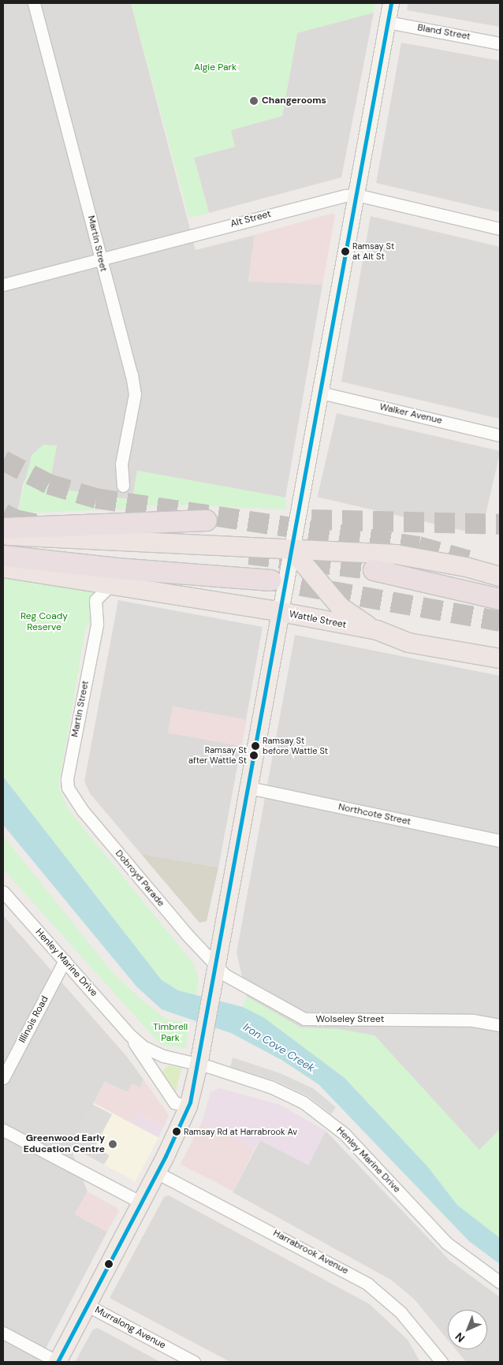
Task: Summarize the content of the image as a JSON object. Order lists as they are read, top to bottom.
{
  "streets": {
    "highway": ["Wattle Street"],
    "street": [
      "Bland Street",
      "Alt Street",
      "Martin Street",
      "Walker Avenue",
      "Northcote Street",
      "Dobroyd Parade",
      "Henley Marine Drive",
      "Illinois Road",
      "Wolseley Street",
      "Harrabrook Avenue",
      "Murralong Avenue"
    ]
  },
  "crossings": [
    ["Alt Street", "Martin Street"],
    ["Martin Street", "Wattle Street"],
    ["Martin Street", "Dobroyd Parade"],
    ["Dobroyd Parade", "Wolseley Street"],
    ["Henley Marine Drive", "Illinois Road"]
  ],
  "water": ["Iron Cove Creek"],
  "parks": ["Algie Park", "Reg Coady Reserve", "Timbrell Park"],
  "places": [
    "Changerooms",
    "Ramsay St at Alt St",
    "Ramsay St before Wattle St",
    "Ramsay St after Wattle St",
    "Ramsay Rd at Harrabrook Av",
    "Greenwood Early Education Centre"
  ],
  "north": "bottom left"
}
